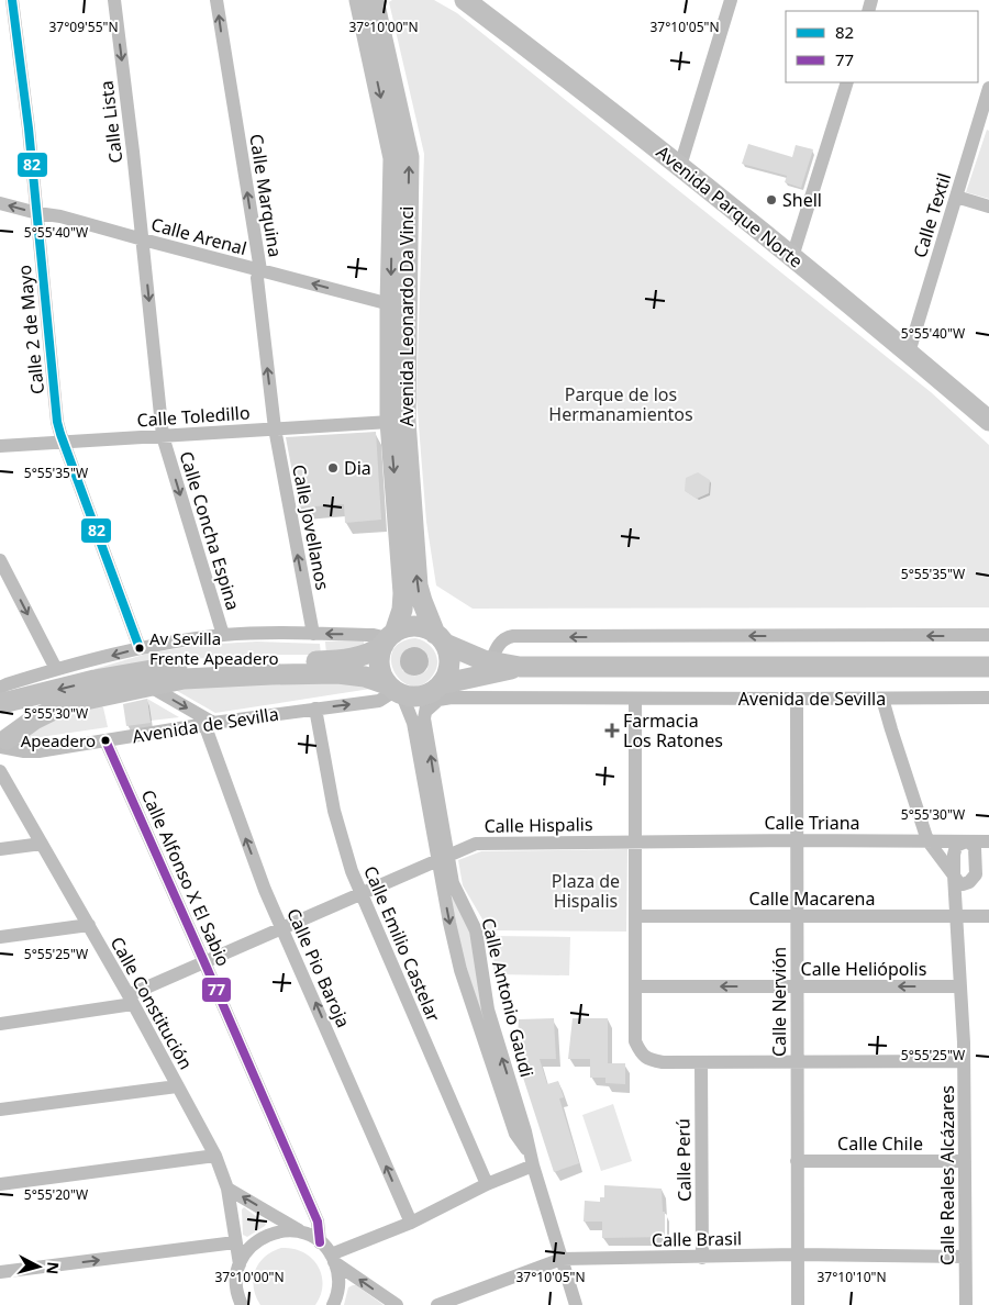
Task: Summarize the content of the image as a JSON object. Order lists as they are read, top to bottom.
{
  "streets": {
    "street": [
      "Calle Lista",
      "Calle Marquina",
      "Avenida Parque Norte",
      "Calle Textil",
      "Calle Arenal",
      "Avenida Leonardo Da Vinci",
      "Calle 2 de Mayo",
      "Calle Toledillo",
      "Calle Jovellanos",
      "Calle Concha Espina",
      "Avenida de Sevilla",
      "Calle Triana",
      "Calle Hispalis",
      "Calle Alfonso X El Sabio",
      "Calle Macarena",
      "Calle Emilio Castelar",
      "Calle Pio Baroja",
      "Calle Heliópolis",
      "Calle Antonio Gaudi",
      "Calle Nervión",
      "Calle Constitución",
      "Calle Chile",
      "Calle Perú",
      "Calle Reales Alcázares",
      "Calle Brasil"
    ]
  },
  "crossings": [
    ["Calle Lista", "Calle Arenal"],
    ["Calle Lista", "Calle Toledillo"],
    ["Calle Lista", "Calle Concha Espina"],
    ["Calle Marquina", "Calle Arenal"],
    ["Calle Marquina", "Calle Toledillo"],
    ["Calle Marquina", "Calle Jovellanos"],
    ["Avenida Parque Norte", "Calle Textil"],
    ["Calle Arenal", "Avenida Leonardo Da Vinci"],
    ["Calle Arenal", "Calle 2 de Mayo"],
    ["Avenida Leonardo Da Vinci", "Calle Toledillo"],
    ["Avenida Leonardo Da Vinci", "Avenida de Sevilla"],
    ["Avenida Leonardo Da Vinci", "Calle Antonio Gaudi"],
    ["Calle 2 de Mayo", "Calle Toledillo"],
    ["Calle Toledillo", "Calle Jovellanos"],
    ["Calle Toledillo", "Calle Concha Espina"],
    ["Avenida de Sevilla", "Calle Alfonso X El Sabio"],
    ["Avenida de Sevilla", "Calle Emilio Castelar"],
    ["Avenida de Sevilla", "Calle Pio Baroja"],
    ["Avenida de Sevilla", "Calle Antonio Gaudi"],
    ["Avenida de Sevilla", "Calle Nervión"],
    ["Calle Triana", "Calle Hispalis"],
    ["Calle Triana", "Calle Nervión"],
    ["Calle Triana", "Calle Reales Alcázares"],
    ["Calle Hispalis", "Calle Alfonso X El Sabio"],
    ["Calle Hispalis", "Calle Emilio Castelar"],
    ["Calle Hispalis", "Calle Pio Baroja"],
    ["Calle Hispalis", "Calle Antonio Gaudi"],
    ["Calle Hispalis", "Calle Constitución"],
    ["Calle Macarena", "Calle Nervión"],
    ["Calle Macarena", "Calle Reales Alcázares"],
    ["Calle Heliópolis", "Calle Nervión"],
    ["Calle Heliópolis", "Calle Reales Alcázares"],
    ["Calle Antonio Gaudi", "Calle Brasil"],
    ["Calle Nervión", "Calle Chile"],
    ["Calle Nervión", "Calle Brasil"],
    ["Calle Chile", "Calle Reales Alcázares"],
    ["Calle Perú", "Calle Brasil"],
    ["Calle Reales Alcázares", "Calle Brasil"]
  ],
  "one_way": [
    "Calle Lista",
    "Calle Marquina",
    "Calle Arenal",
    "Calle Jovellanos",
    "Calle Concha Espina",
    "Calle Pio Baroja"
  ],
  "parks": ["Parque de los Hermanamientos", "Plaza de Hispalis"],
  "places": {
    "other": [
      "Shell",
      "Dia",
      "Av Sevilla Frente Apeadero",
      "Apeadero"
    ],
    "health": ["Farmacia Los Ratones"]
  },
  "lines": ["transit line 82", "transit line 77"],
  "legend": ["82", "77"],
  "north": "right",
  "coordinates": [
    "37°09'55\"N",
    "37°10'00\"N",
    "37°10'05\"N",
    "5°55'40\"W",
    "5°55'35\"W",
    "5°55'30\"W",
    "5°55'25\"W",
    "5°55'20\"W",
    "37°10'10\"N"
  ]
}
